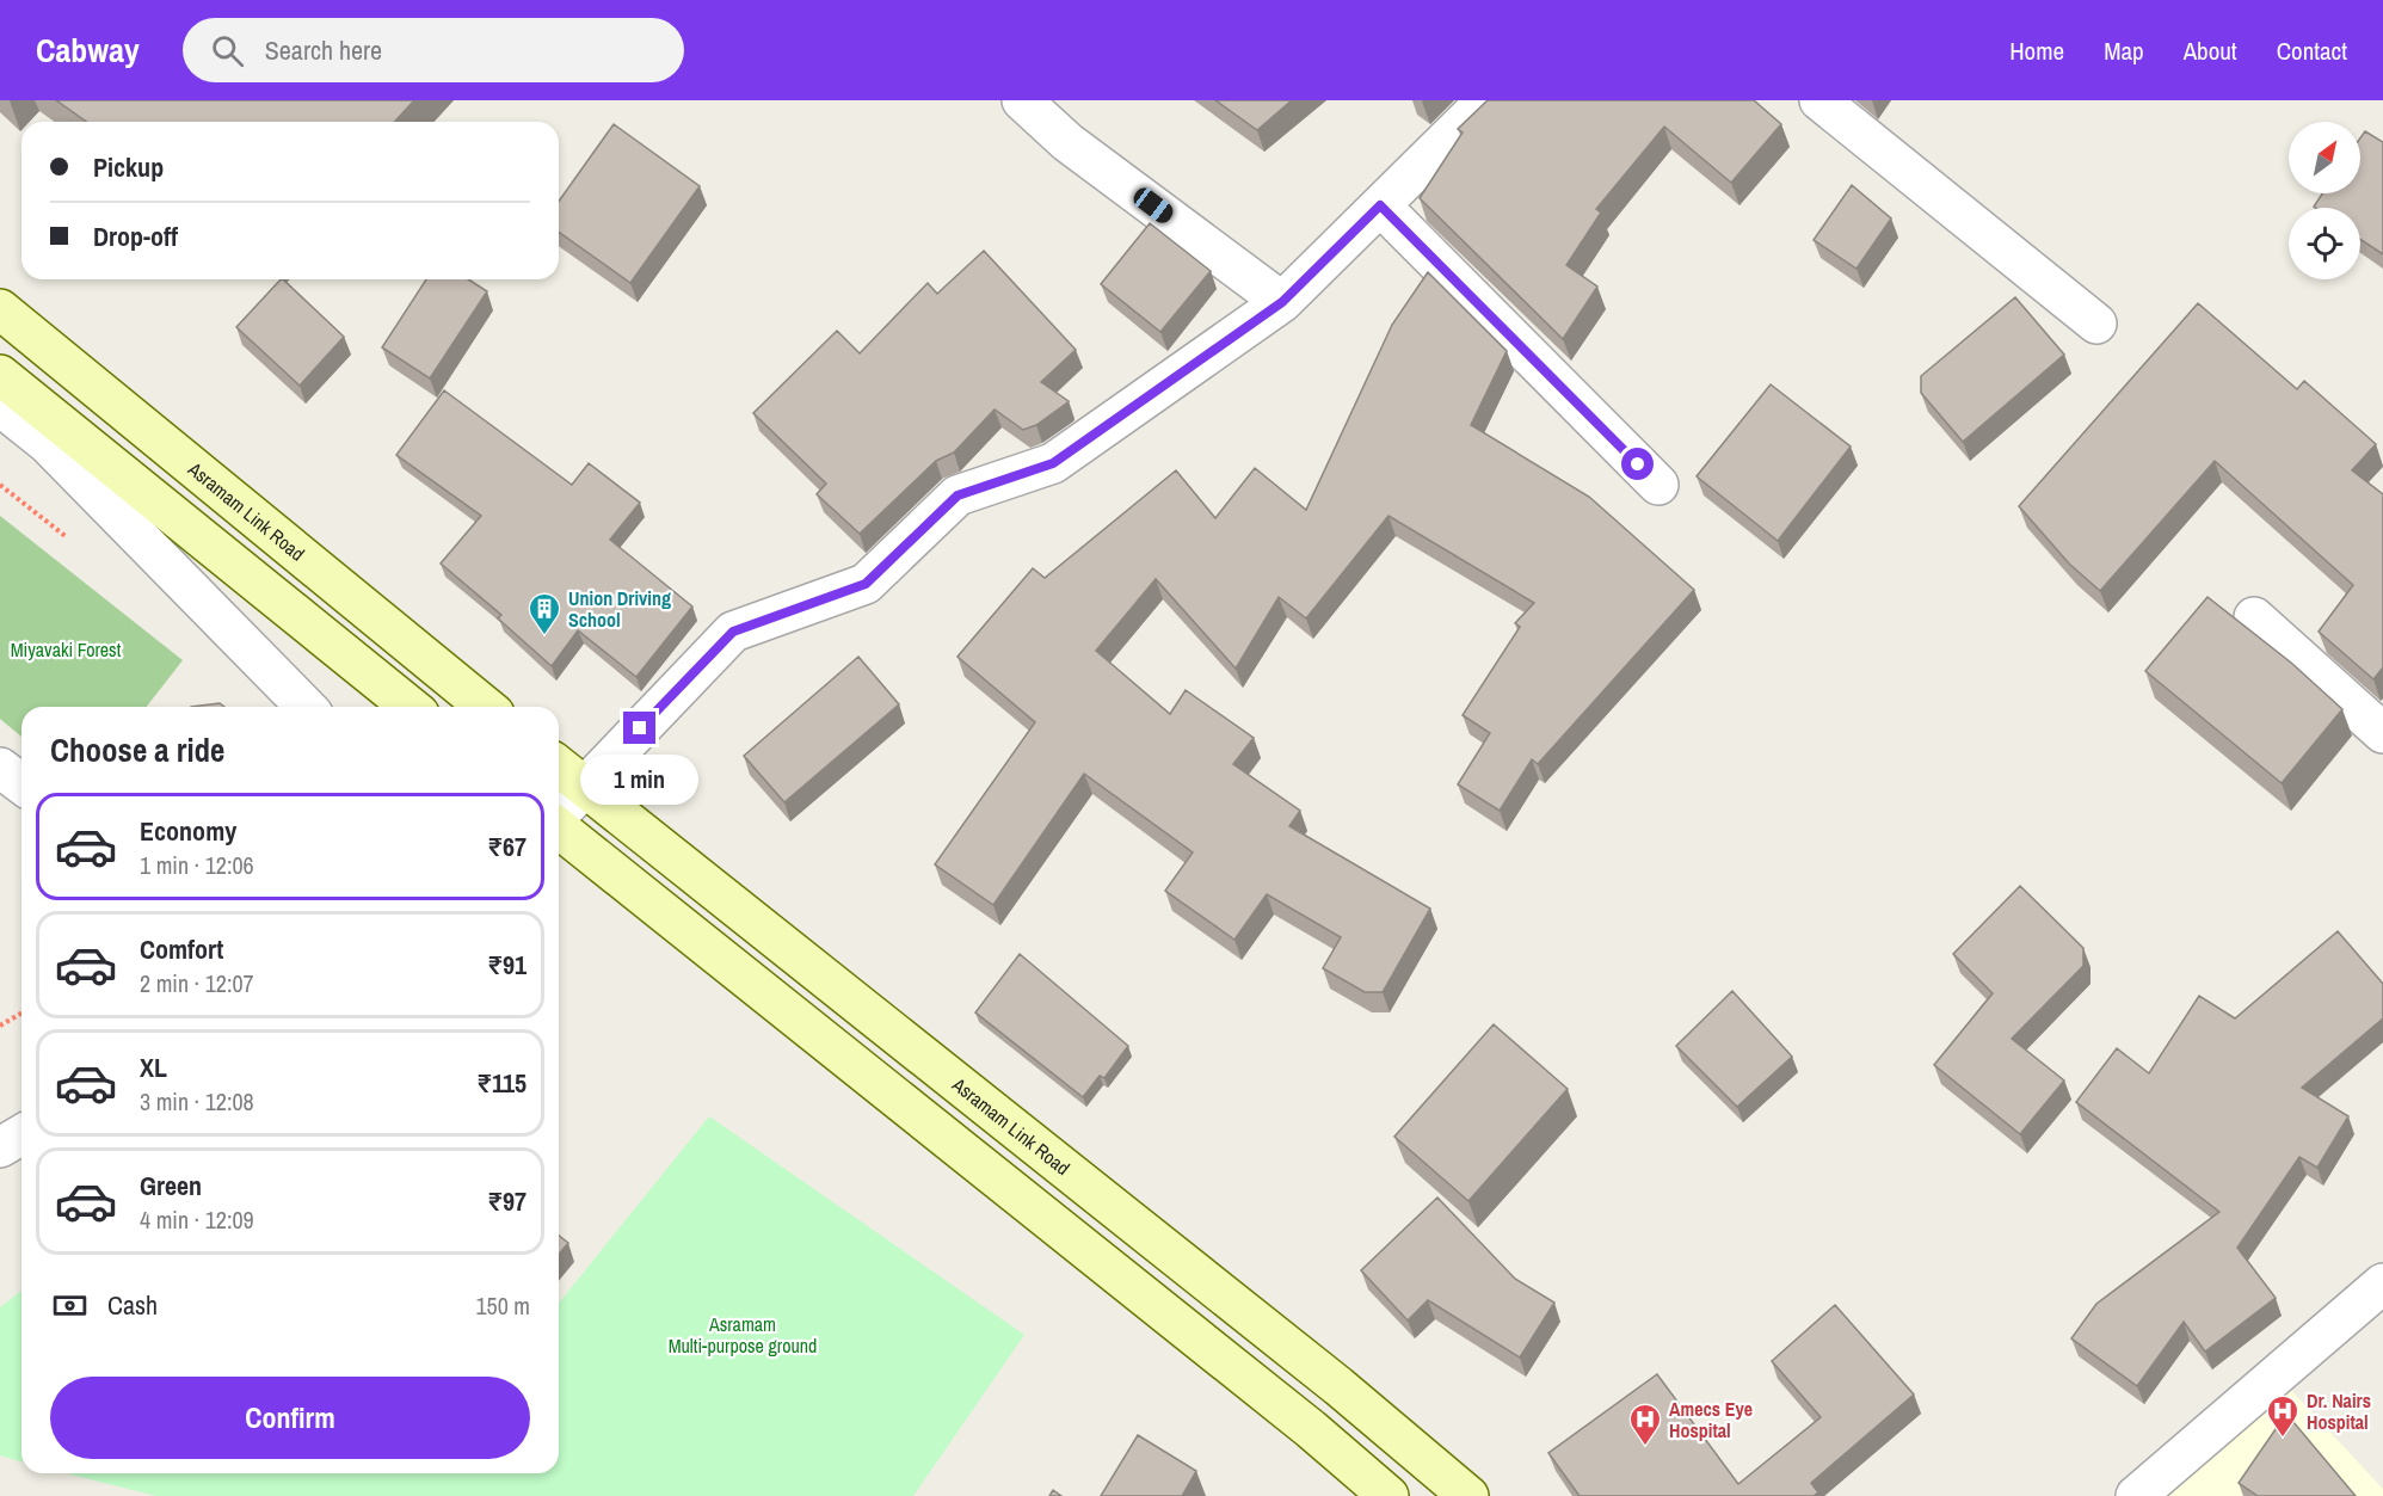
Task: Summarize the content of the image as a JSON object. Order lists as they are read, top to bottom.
{
  "streets": {
    "main road": ["Asramam Link Road"]
  },
  "parks": ["Miyavaki Forest", "Asramam Multi-purpose ground"],
  "places": {
    "building": ["Union Driving School"],
    "hospital": ["Dr. Nairs Hospital", "Amecs Eye Hospital"]
  },
  "north": "top right",
  "page": {
    "header": "Cabway",
    "search": "Search here",
    "nav": [
      "Home",
      "Map",
      "About",
      "Contact"
    ],
    "banner": ["Pickup", "Drop-off"],
    "heading": "Choose a ride",
    "bubble": "1 min",
    "list": [
      {
        "name": "Economy",
        "note": "1 min · 12:06",
        "value": "₹67"
      },
      {
        "name": "Comfort",
        "note": "2 min · 12:07",
        "value": "₹91"
      },
      {
        "name": "XL",
        "note": "3 min · 12:08",
        "value": "₹115"
      },
      {
        "name": "Green",
        "note": "4 min · 12:09",
        "value": "₹97"
      }
    ],
    "pay": ["Cash", "150 m"],
    "buttons": "Confirm"
  }
}
